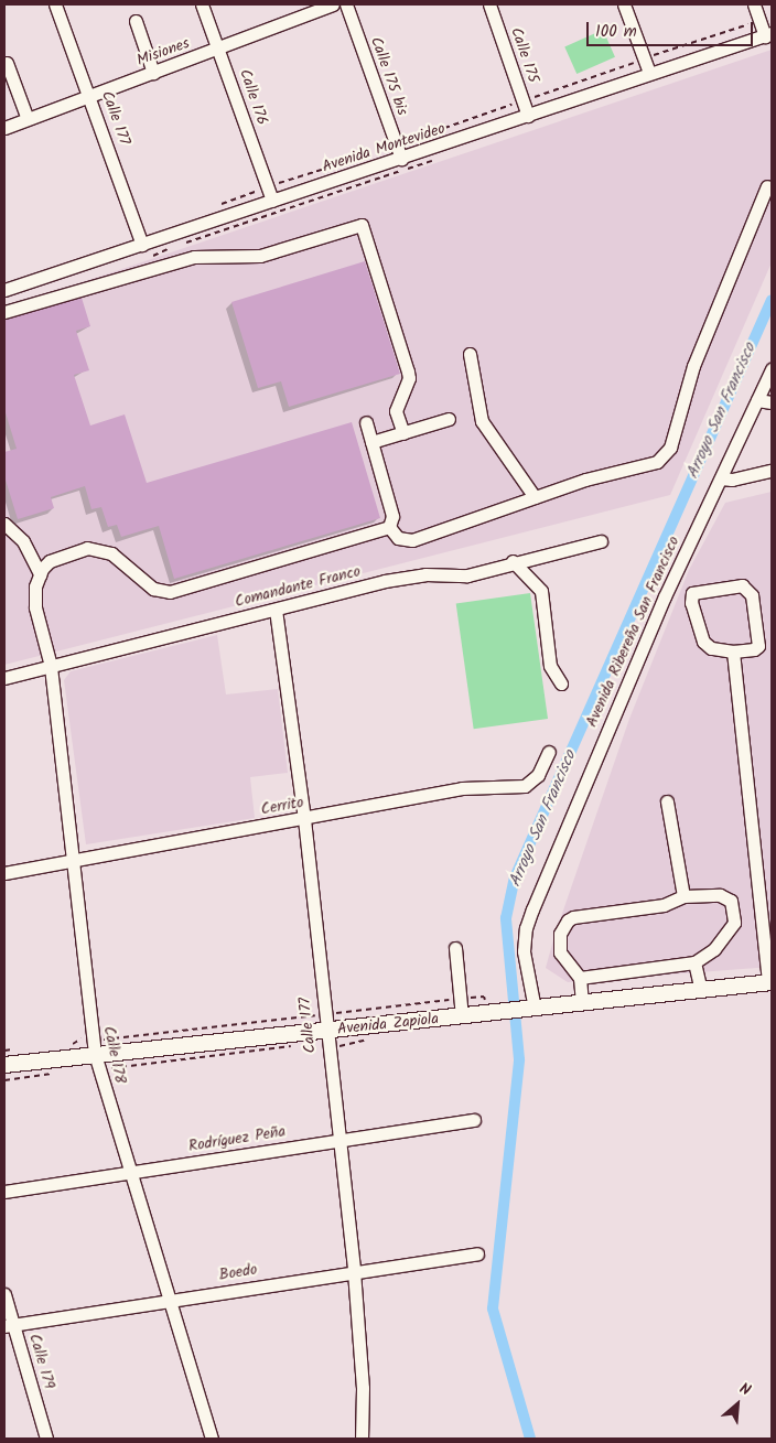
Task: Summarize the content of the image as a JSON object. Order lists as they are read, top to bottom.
{
  "streets": {
    "main road": ["Avenida Zapiola"],
    "street": [
      "Misiones",
      "Calle 175",
      "Calle 175 bis",
      "Calle 176",
      "Calle 177",
      "Avenida Montevideo",
      "Comandante Franco",
      "Avenida Ribereña San Francisco",
      "Cerrito",
      "Calle 178",
      "Rodríguez Peña",
      "Boedo",
      "Calle 179"
    ]
  },
  "crossings": [
    ["Misiones", "Calle 176"],
    ["Misiones", "Calle 177"],
    ["Calle 175", "Avenida Montevideo"],
    ["Calle 175 bis", "Avenida Montevideo"],
    ["Calle 176", "Avenida Montevideo"],
    ["Calle 177", "Avenida Montevideo"],
    ["Calle 177", "Comandante Franco"],
    ["Calle 177", "Cerrito"],
    ["Calle 177", "Avenida Zapiola"],
    ["Calle 177", "Rodríguez Peña"],
    ["Calle 177", "Boedo"],
    ["Comandante Franco", "Calle 178"],
    ["Avenida Ribereña San Francisco", "Avenida Zapiola"],
    ["Cerrito", "Calle 178"],
    ["Avenida Zapiola", "Calle 178"],
    ["Calle 178", "Rodríguez Peña"],
    ["Calle 178", "Boedo"],
    ["Boedo", "Calle 179"]
  ],
  "water": ["Arroyo San Francisco"],
  "scale_bar": "100 m",
  "north": "top right"
}
